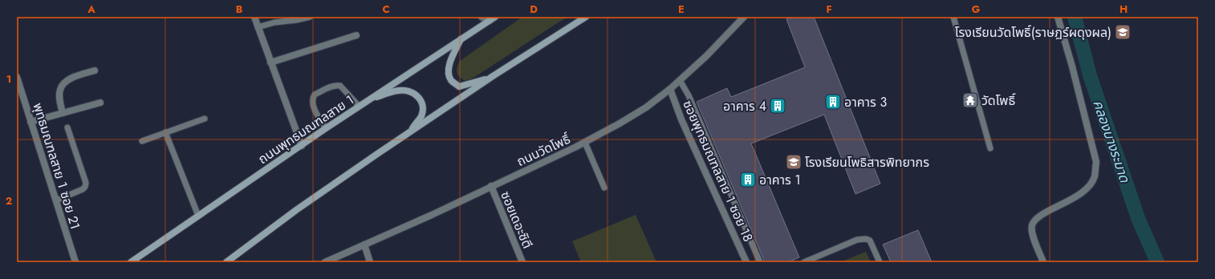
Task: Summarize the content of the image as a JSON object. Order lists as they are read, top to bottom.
{
  "streets": {
    "main road": ["ถนนพุทธมณฑลสาย 1"],
    "street": [
      "ถนนวัดโพธิ์",
      "พุทธมณฑลสาย 1 ซอย 21",
      "ซอยพุทธมณฑลสาย 1 ซอย 18",
      "ซอยเดอะซิตี"
    ]
  },
  "crossings": [
    ["ถนนวัดโพธิ์", "ซอยพุทธมณฑลสาย 1 ซอย 18"],
    ["ถนนวัดโพธิ์", "ซอยเดอะซิตี"]
  ],
  "water": ["คลองบางระมาด"],
  "places": {
    "school or university": ["โรงเรียนวัดโพธิ์(ราษฎร์ผดุงผล)", "โรงเรียนโพธิสารพิทยากร"],
    "temple": ["วัดโพธิ์"],
    "building": ["อาคาร 3", "อาคาร 4", "อาคาร 1"]
  },
  "grid": {
    "columns": [
      "A",
      "B",
      "C",
      "D",
      "E",
      "F",
      "G",
      "H"
    ],
    "rows": ["1", "2"]
  }
}
